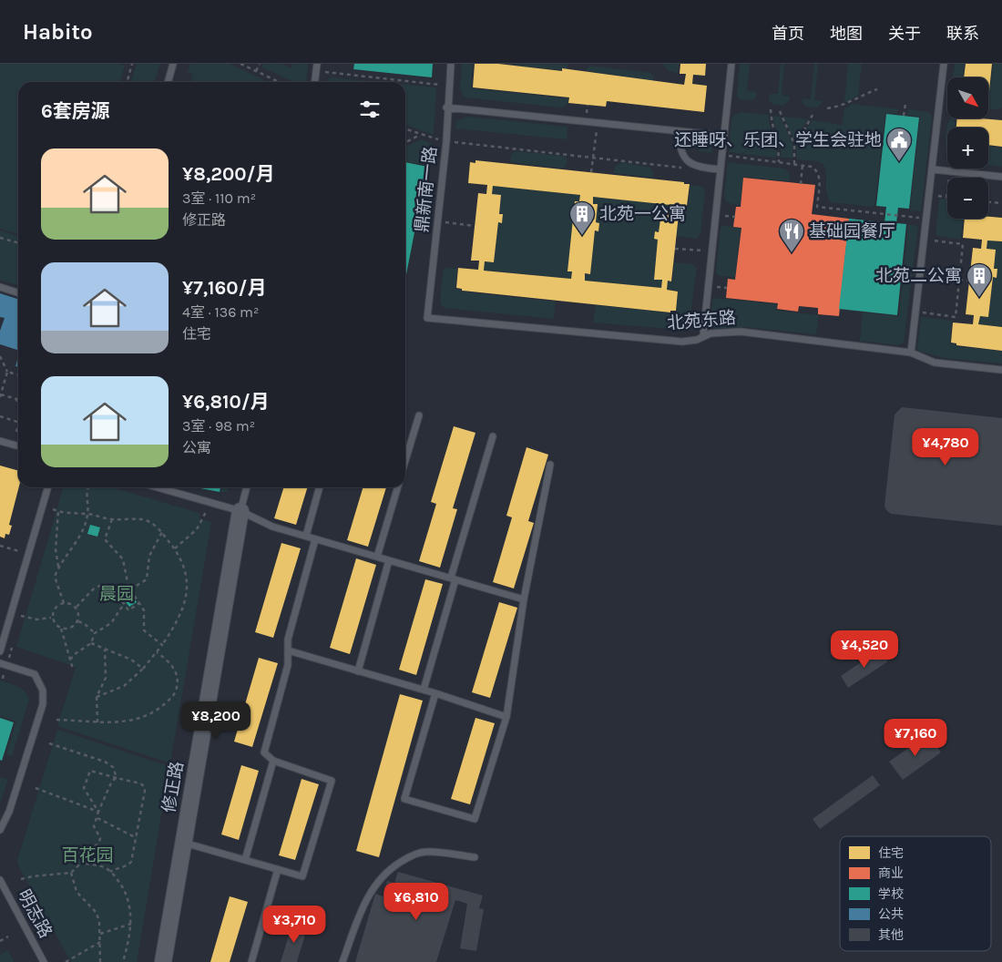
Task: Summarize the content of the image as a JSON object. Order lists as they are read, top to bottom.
{
  "streets": {
    "street": ["修正路"],
    "lane": ["鼎新南一路", "北苑东路", "明志路"]
  },
  "crossings": [
    ["鼎新南一路", "北苑东路"]
  ],
  "parks": ["晨园", "百花园"],
  "places": {
    "public building": ["还睡呀、乐团、学生会驻地"],
    "building": ["北苑一公寓", "北苑二公寓"],
    "restaurant": ["基础园餐厅"]
  },
  "legend": [
    "住宅",
    "商业",
    "学校",
    "公共",
    "其他"
  ],
  "north": "bottom right",
  "page": {
    "header": "Habito",
    "nav": [
      "首页",
      "地图",
      "关于",
      "联系"
    ],
    "map_buttons": ["+", "−"],
    "heading": "6套房源",
    "list": [
      {
        "name": "¥8,200/月",
        "note": "3室 · 110 m² · 修正路"
      },
      {
        "name": "¥7,160/月",
        "note": "4室 · 136 m² · 住宅"
      },
      {
        "name": "¥6,810/月",
        "note": "3室 · 98 m² · 公寓"
      }
    ],
    "price": [
      "¥4,780",
      "¥4,520",
      "¥8,200",
      "¥7,160",
      "¥6,810",
      "¥3,710"
    ]
  }
}
